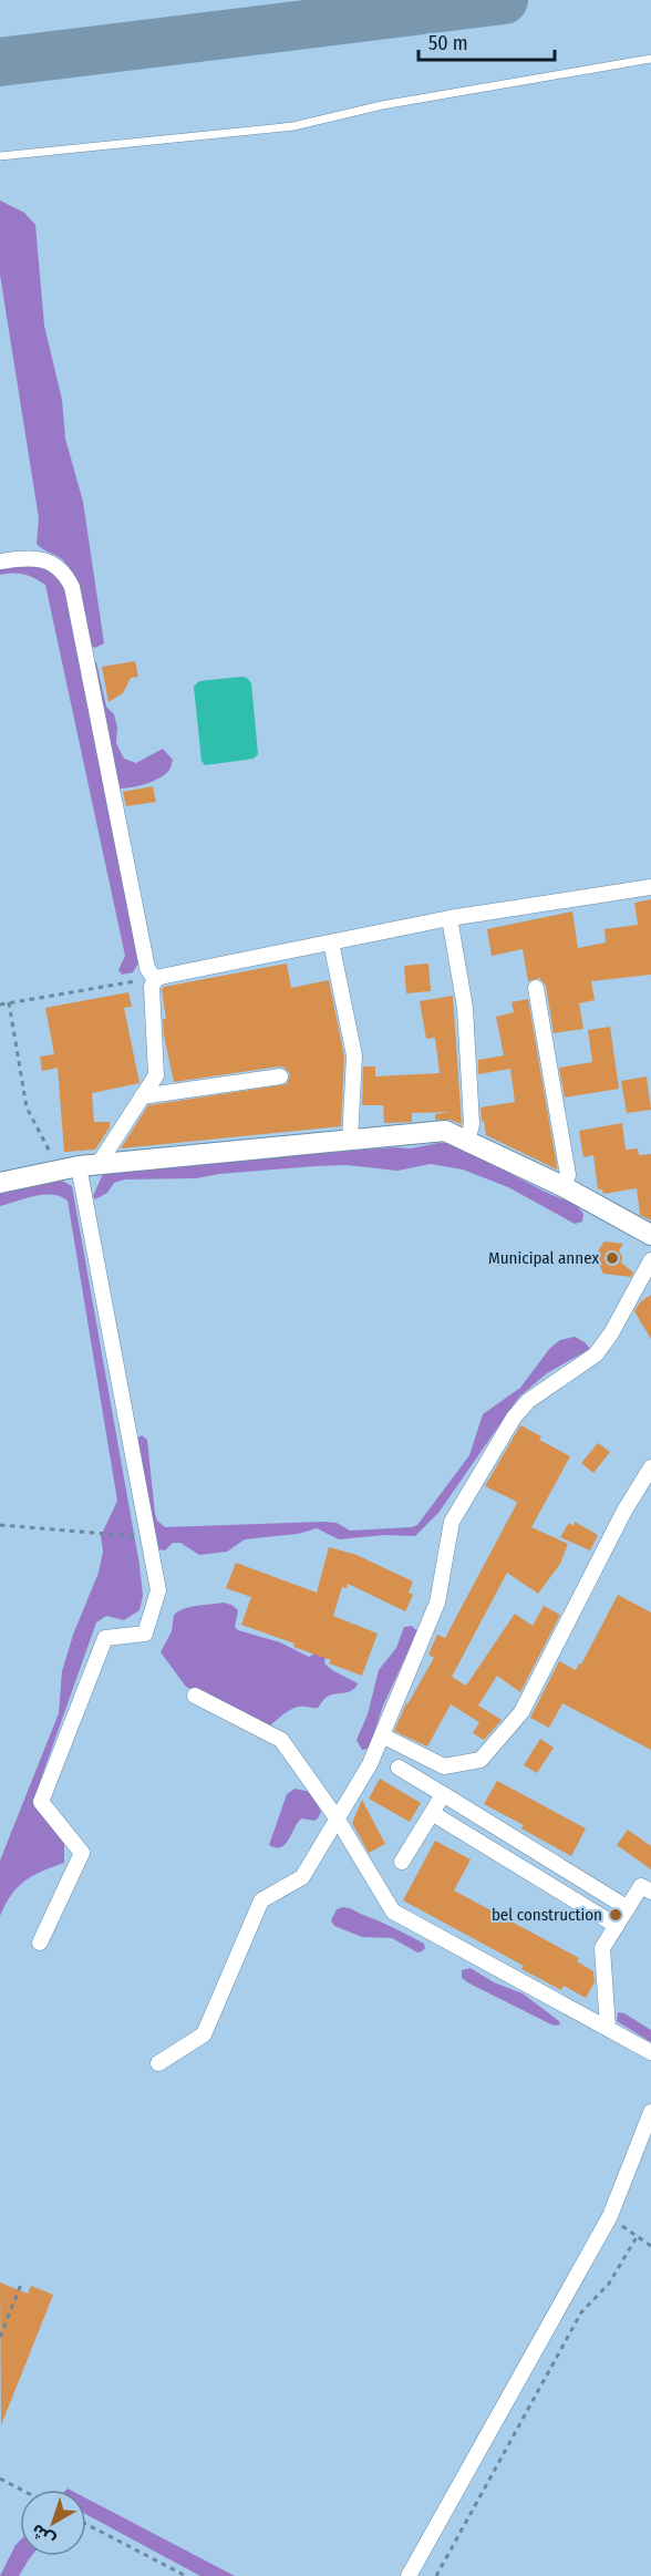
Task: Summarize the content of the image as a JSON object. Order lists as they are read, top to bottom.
{
  "places": ["Municipal annex", "bel construction"],
  "scale_bar": "50 m",
  "north": "bottom left"
}
